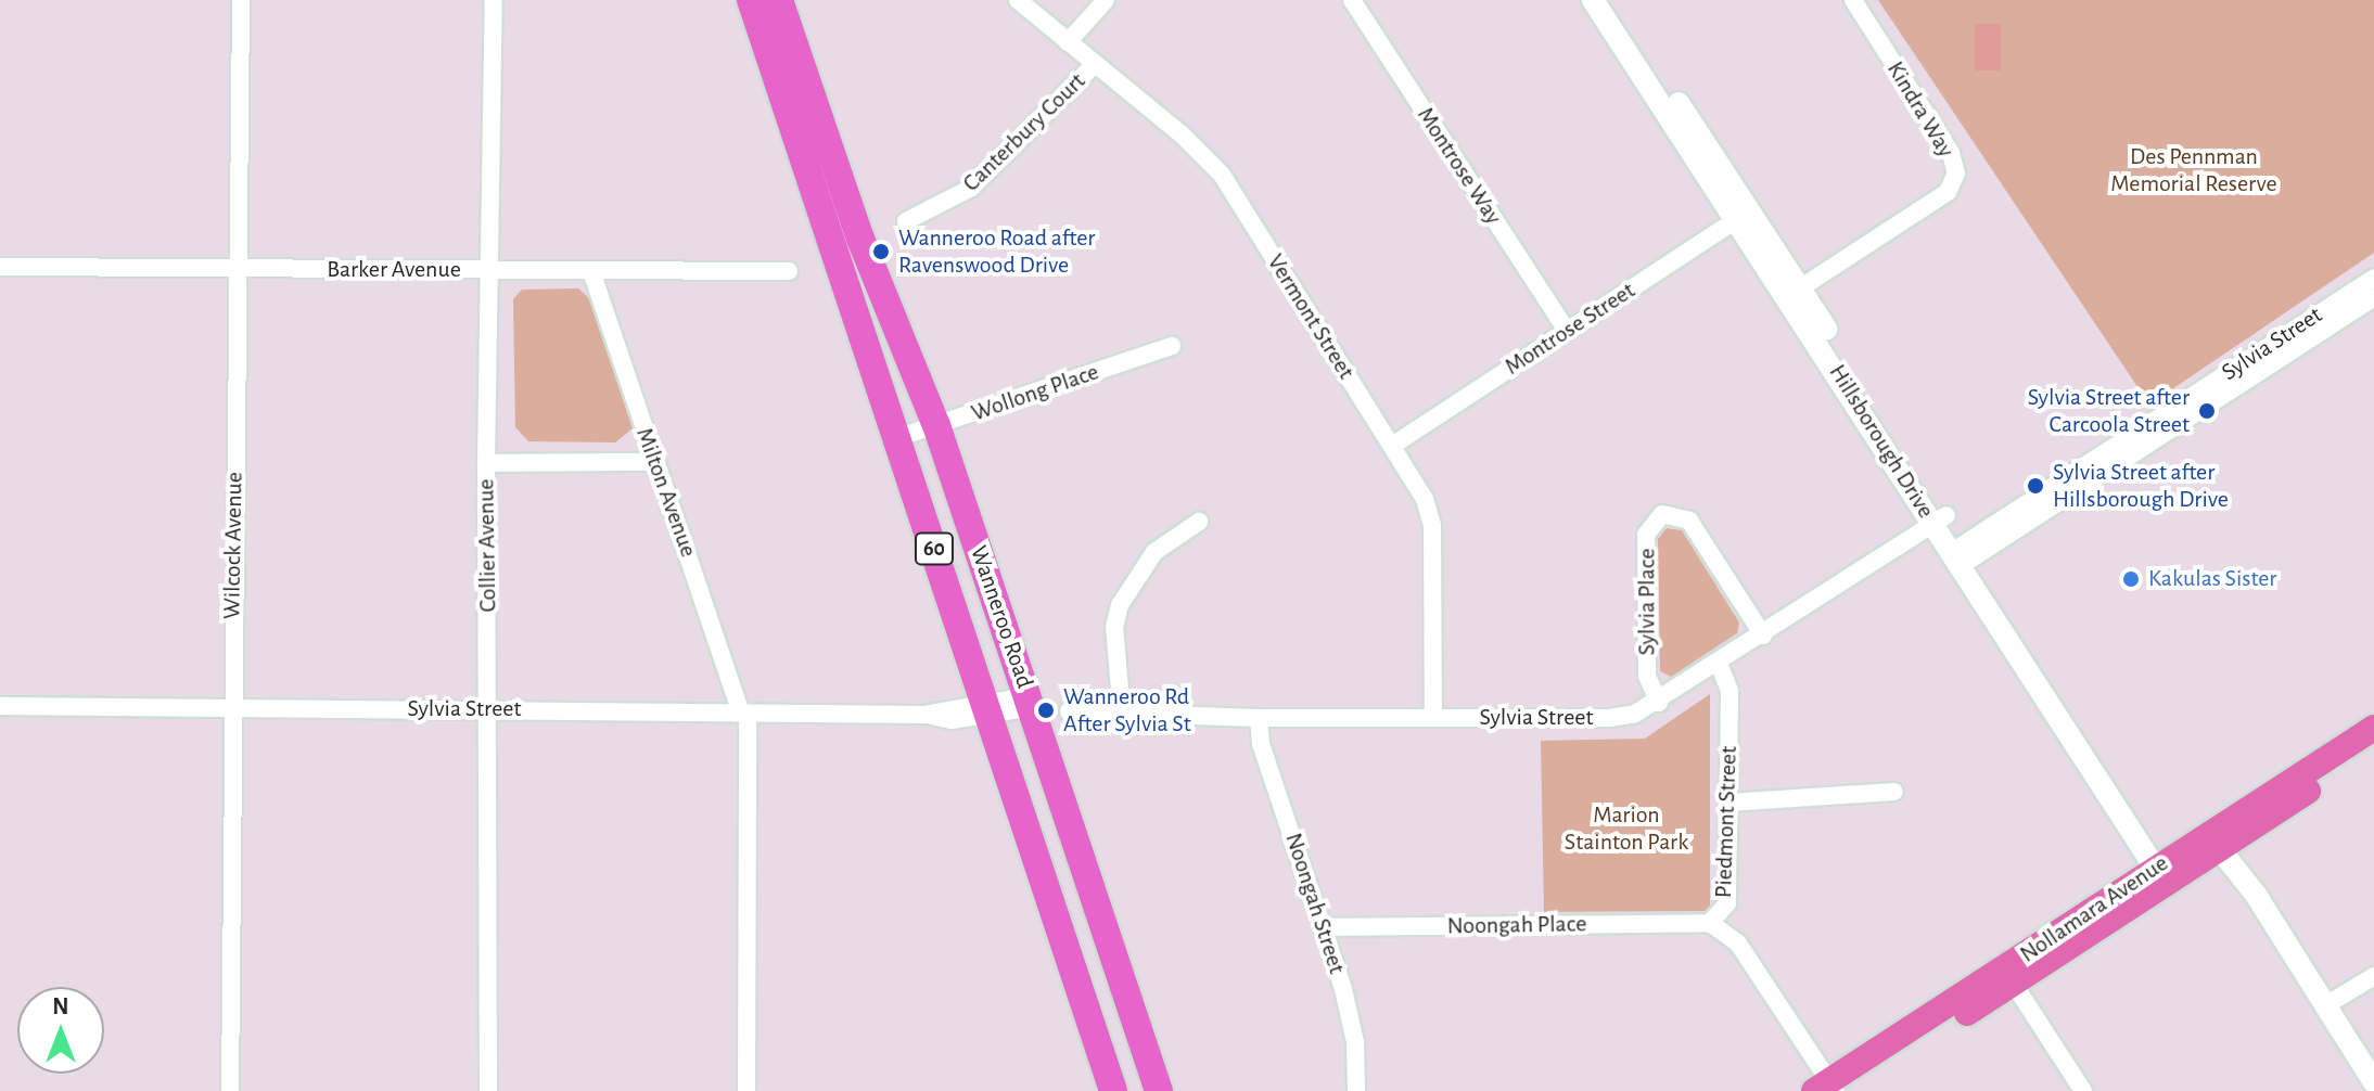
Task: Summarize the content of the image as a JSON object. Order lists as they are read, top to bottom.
{
  "streets": {
    "highway": ["60", "Wanneroo Road"],
    "main road": ["Nollamara Avenue"],
    "street": [
      "Kindra Way",
      "Canterbury Court",
      "Montrose Way",
      "Barker Avenue",
      "Vermont Street",
      "Montrose Street",
      "Sylvia Street",
      "Wollong Place",
      "Hillsborough Drive",
      "Milton Avenue",
      "Wilcock Avenue",
      "Collier Avenue",
      "Sylvia Place",
      "Piedmont Street",
      "Noongah Street",
      "Noongah Place"
    ]
  },
  "crossings": [
    ["Kindra Way", "Hillsborough Drive"],
    ["Canterbury Court", "Vermont Street"],
    ["Montrose Way", "Montrose Street"],
    ["Barker Avenue", "Milton Avenue"],
    ["Barker Avenue", "Wilcock Avenue"],
    ["Barker Avenue", "Collier Avenue"],
    ["Vermont Street", "Montrose Street"],
    ["Vermont Street", "Sylvia Street"],
    ["Montrose Street", "Hillsborough Drive"],
    ["Sylvia Street", "Hillsborough Drive"],
    ["Sylvia Street", "Milton Avenue"],
    ["Sylvia Street", "Wilcock Avenue"],
    ["Sylvia Street", "Collier Avenue"],
    ["Sylvia Street", "Sylvia Place"],
    ["Sylvia Street", "Wanneroo Road"],
    ["Sylvia Street", "Piedmont Street"],
    ["Sylvia Street", "Noongah Street"],
    ["Wollong Place", "Wanneroo Road"],
    ["Hillsborough Drive", "Nollamara Avenue"],
    ["Piedmont Street", "Nollamara Avenue"],
    ["Piedmont Street", "Noongah Place"],
    ["Noongah Street", "Noongah Place"]
  ],
  "parks": ["Des Pennman Memorial Reserve", "Marion Stainton Park"],
  "places": [
    "Wanneroo Road after Ravenswood Drive",
    "Sylvia Street after Carcoola Street",
    "Sylvia Street after Hillsborough Drive",
    "Kakulas Sister",
    "Wanneroo Rd After Sylvia St"
  ],
  "north": "top"
}
